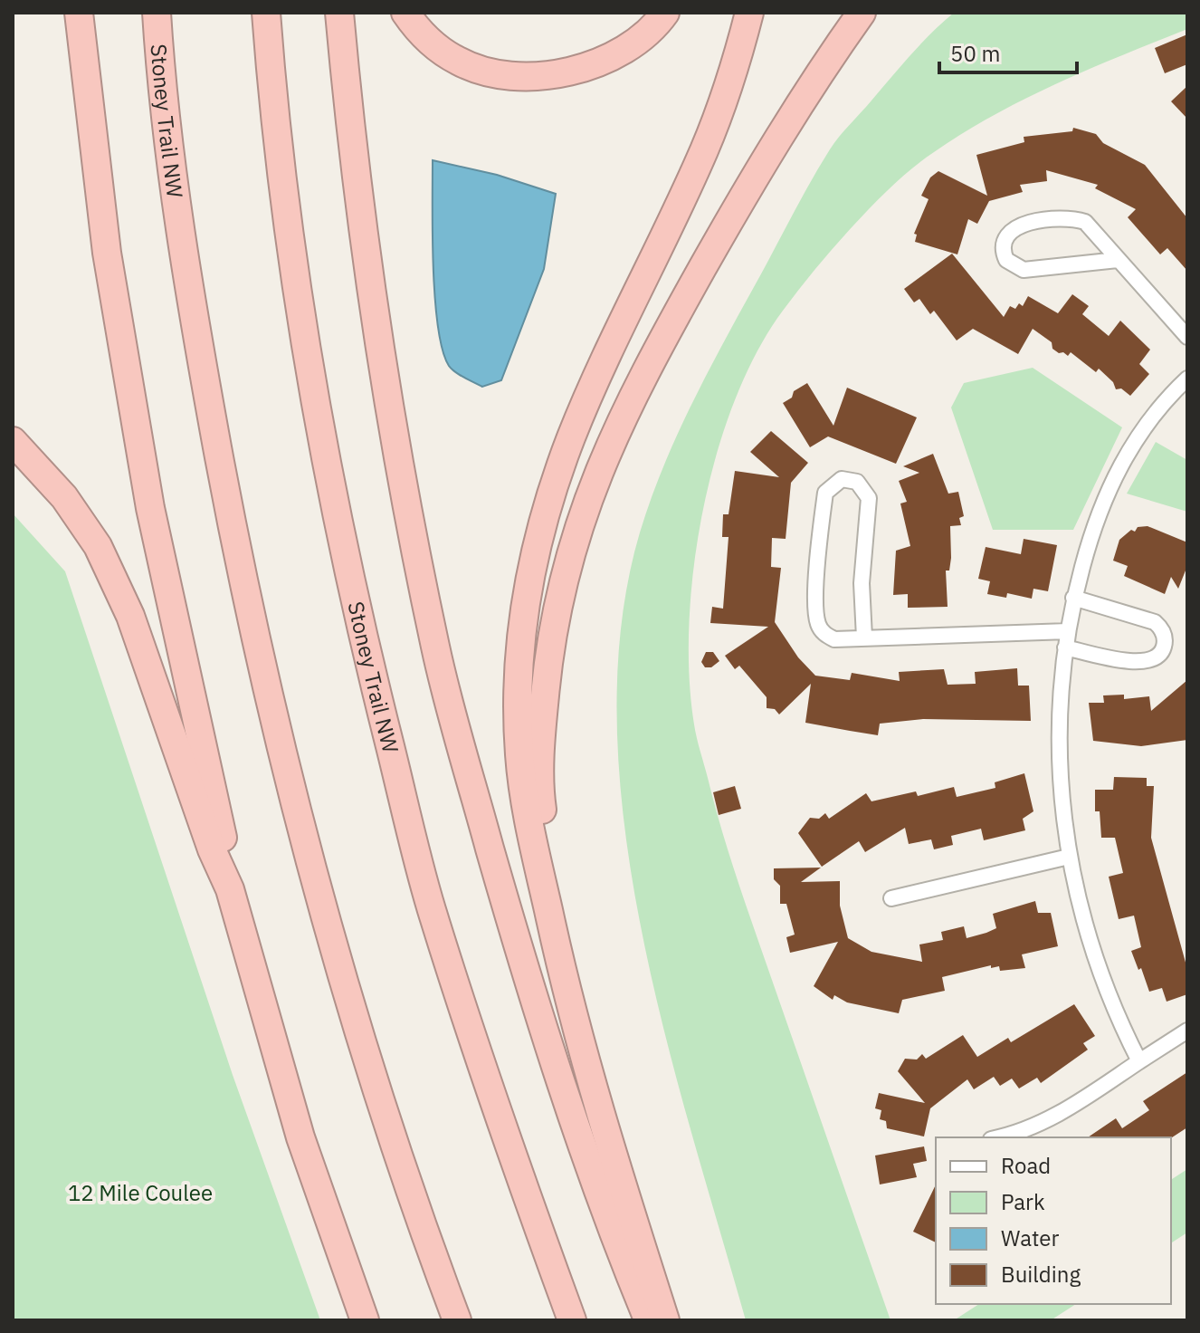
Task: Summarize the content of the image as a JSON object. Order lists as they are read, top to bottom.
{
  "streets": {
    "highway": ["Stoney Trail NW"]
  },
  "parks": ["12 Mile Coulee"],
  "legend": [
    "Road",
    "Park",
    "Water",
    "Building"
  ],
  "scale_bar": "50 m"
}
